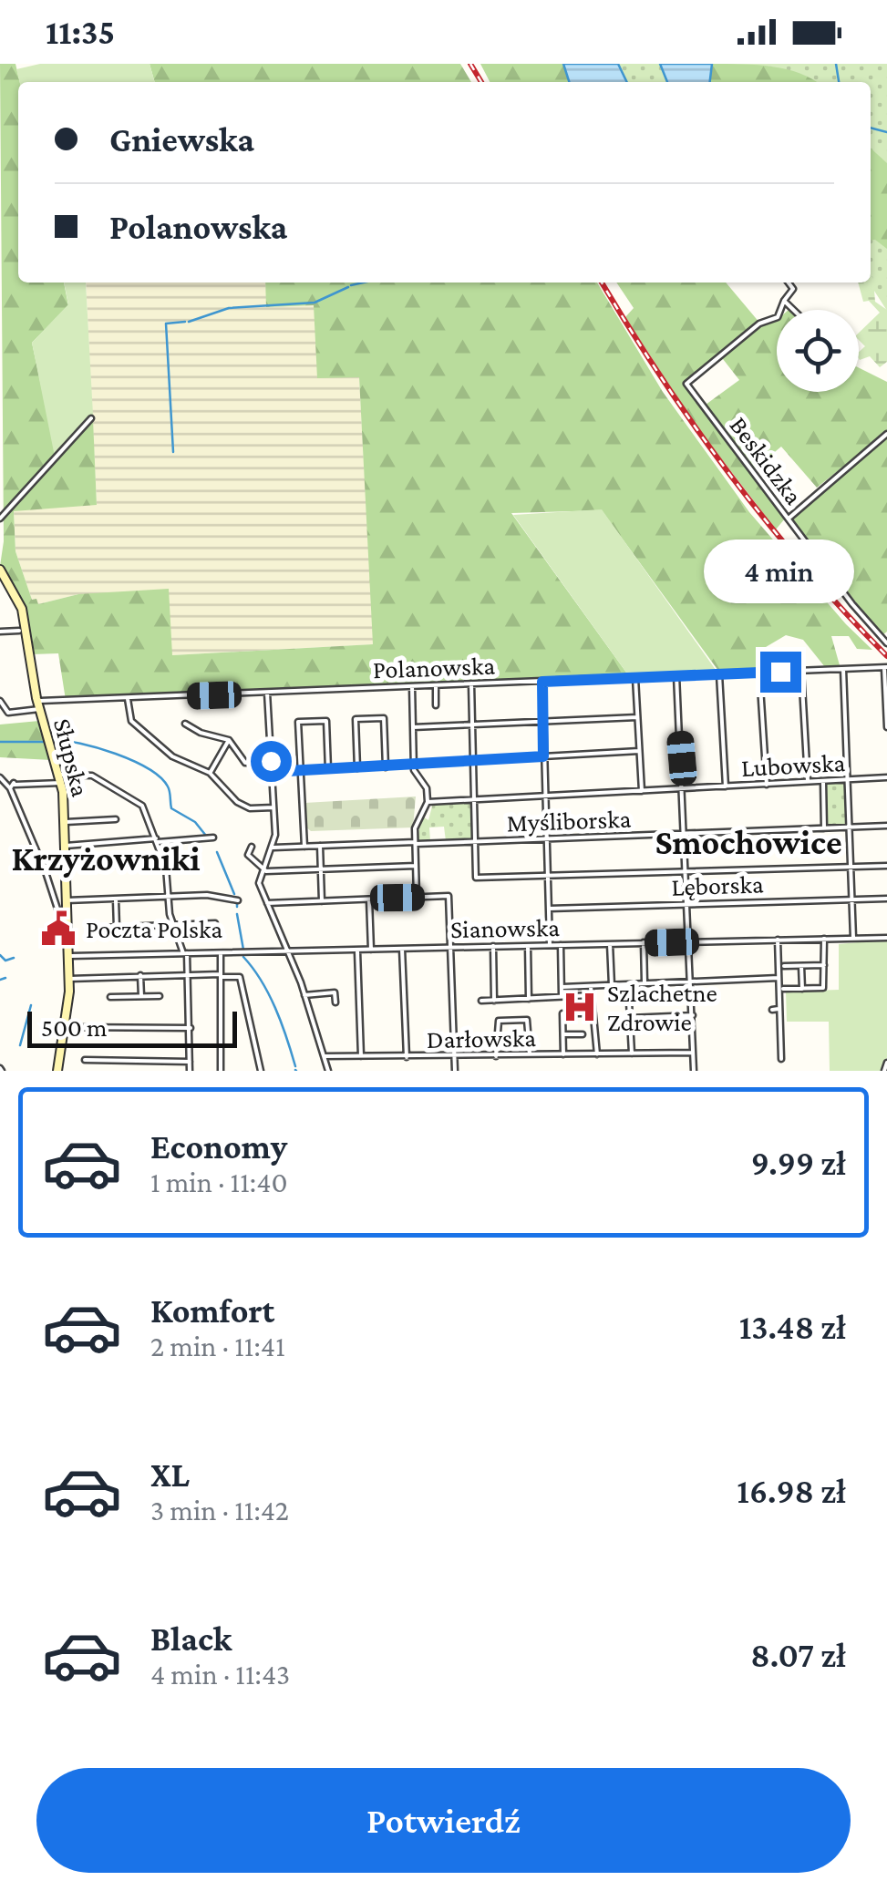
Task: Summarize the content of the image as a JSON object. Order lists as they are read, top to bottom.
{
  "streets": {
    "street": [
      "Beskidzka",
      "Polanowska",
      "Słupska",
      "Lubowska",
      "Myśliborska",
      "Lęborska",
      "Sianowska",
      "Darłowska"
    ]
  },
  "crossings": [
    ["Polanowska", "Słupska"],
    ["Słupska", "Sianowska"]
  ],
  "districts": ["Smochowice", "Krzyżowniki"],
  "places": {
    "public building": ["Poczta Polska"],
    "hospital": ["Szlachetne Zdrowie"]
  },
  "scale_bar": "500 m",
  "page": {
    "status": "11:35",
    "banner": ["Gniewska", "Polanowska"],
    "bubble": "4 min",
    "scale": "500 m",
    "list": [
      {
        "name": "Economy",
        "note": "1 min · 11:40",
        "value": "9.99 zł"
      },
      {
        "name": "Komfort",
        "note": "2 min · 11:41",
        "value": "13.48 zł"
      },
      {
        "name": "XL",
        "note": "3 min · 11:42",
        "value": "16.98 zł"
      },
      {
        "name": "Black",
        "note": "4 min · 11:43",
        "value": "8.07 zł"
      }
    ],
    "buttons": "Potwierdź"
  }
}
